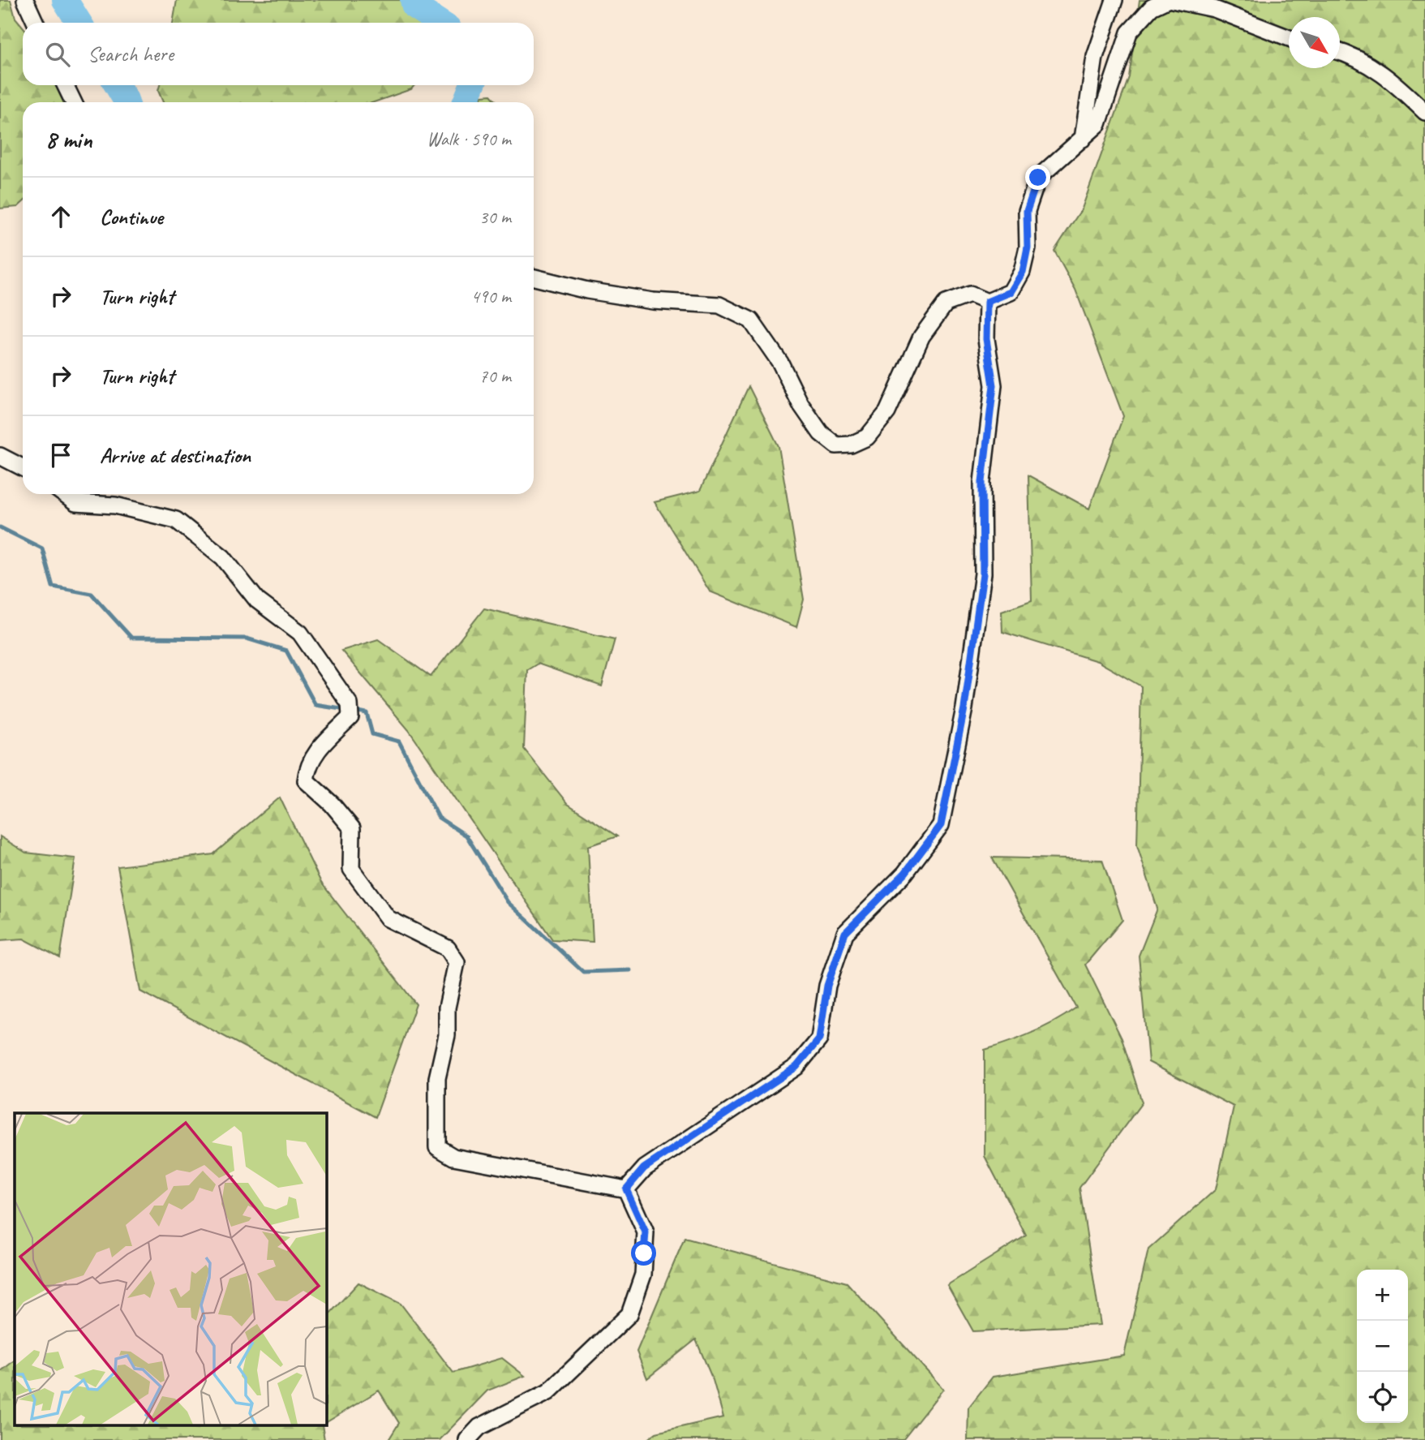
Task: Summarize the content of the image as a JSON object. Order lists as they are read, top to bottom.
{
  "north": "bottom right",
  "page": {
    "search": "Search here",
    "heading": ["8 min", "Walk · 590 m"],
    "list": [
      ["Continue", "30 m"],
      ["Turn right", "490 m"],
      ["Turn right", "70 m"],
      "Arrive at destination"
    ],
    "map_buttons": ["+", "−"]
  }
}
